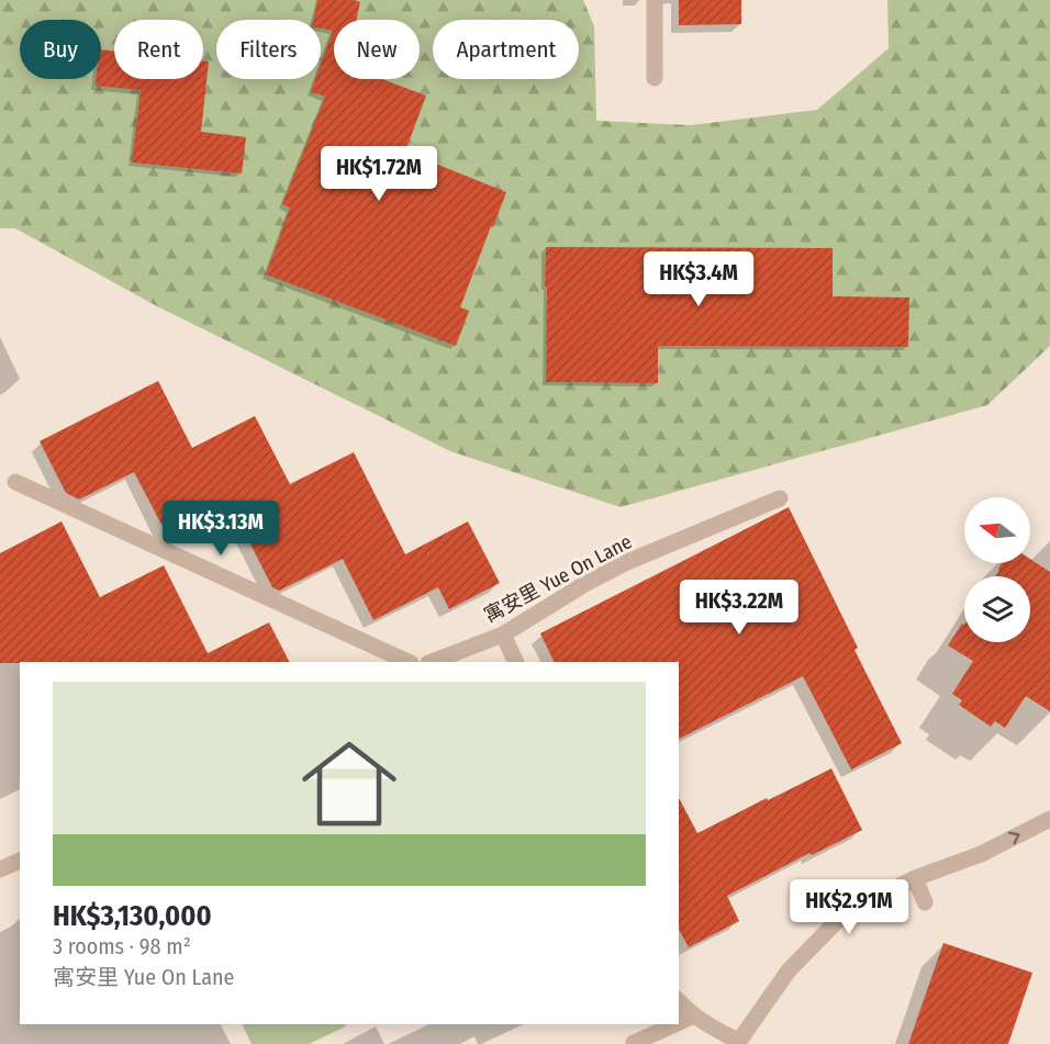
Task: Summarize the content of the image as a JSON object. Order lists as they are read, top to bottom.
{
  "streets": {
    "street": ["寓安里 Yue On Lane"]
  },
  "north": "left",
  "page": {
    "chip": [
      "Buy",
      "Rent",
      "Filters",
      "New",
      "Apartment"
    ],
    "price": [
      "HK$1.72M",
      "HK$3.4M",
      "HK$3.13M",
      "HK$3.22M",
      "HK$2.91M"
    ],
    "list": [
      {
        "name": "HK$3,130,000",
        "note": "3 rooms · 98 m² · 寓安里 Yue On Lane"
      }
    ]
  }
}
